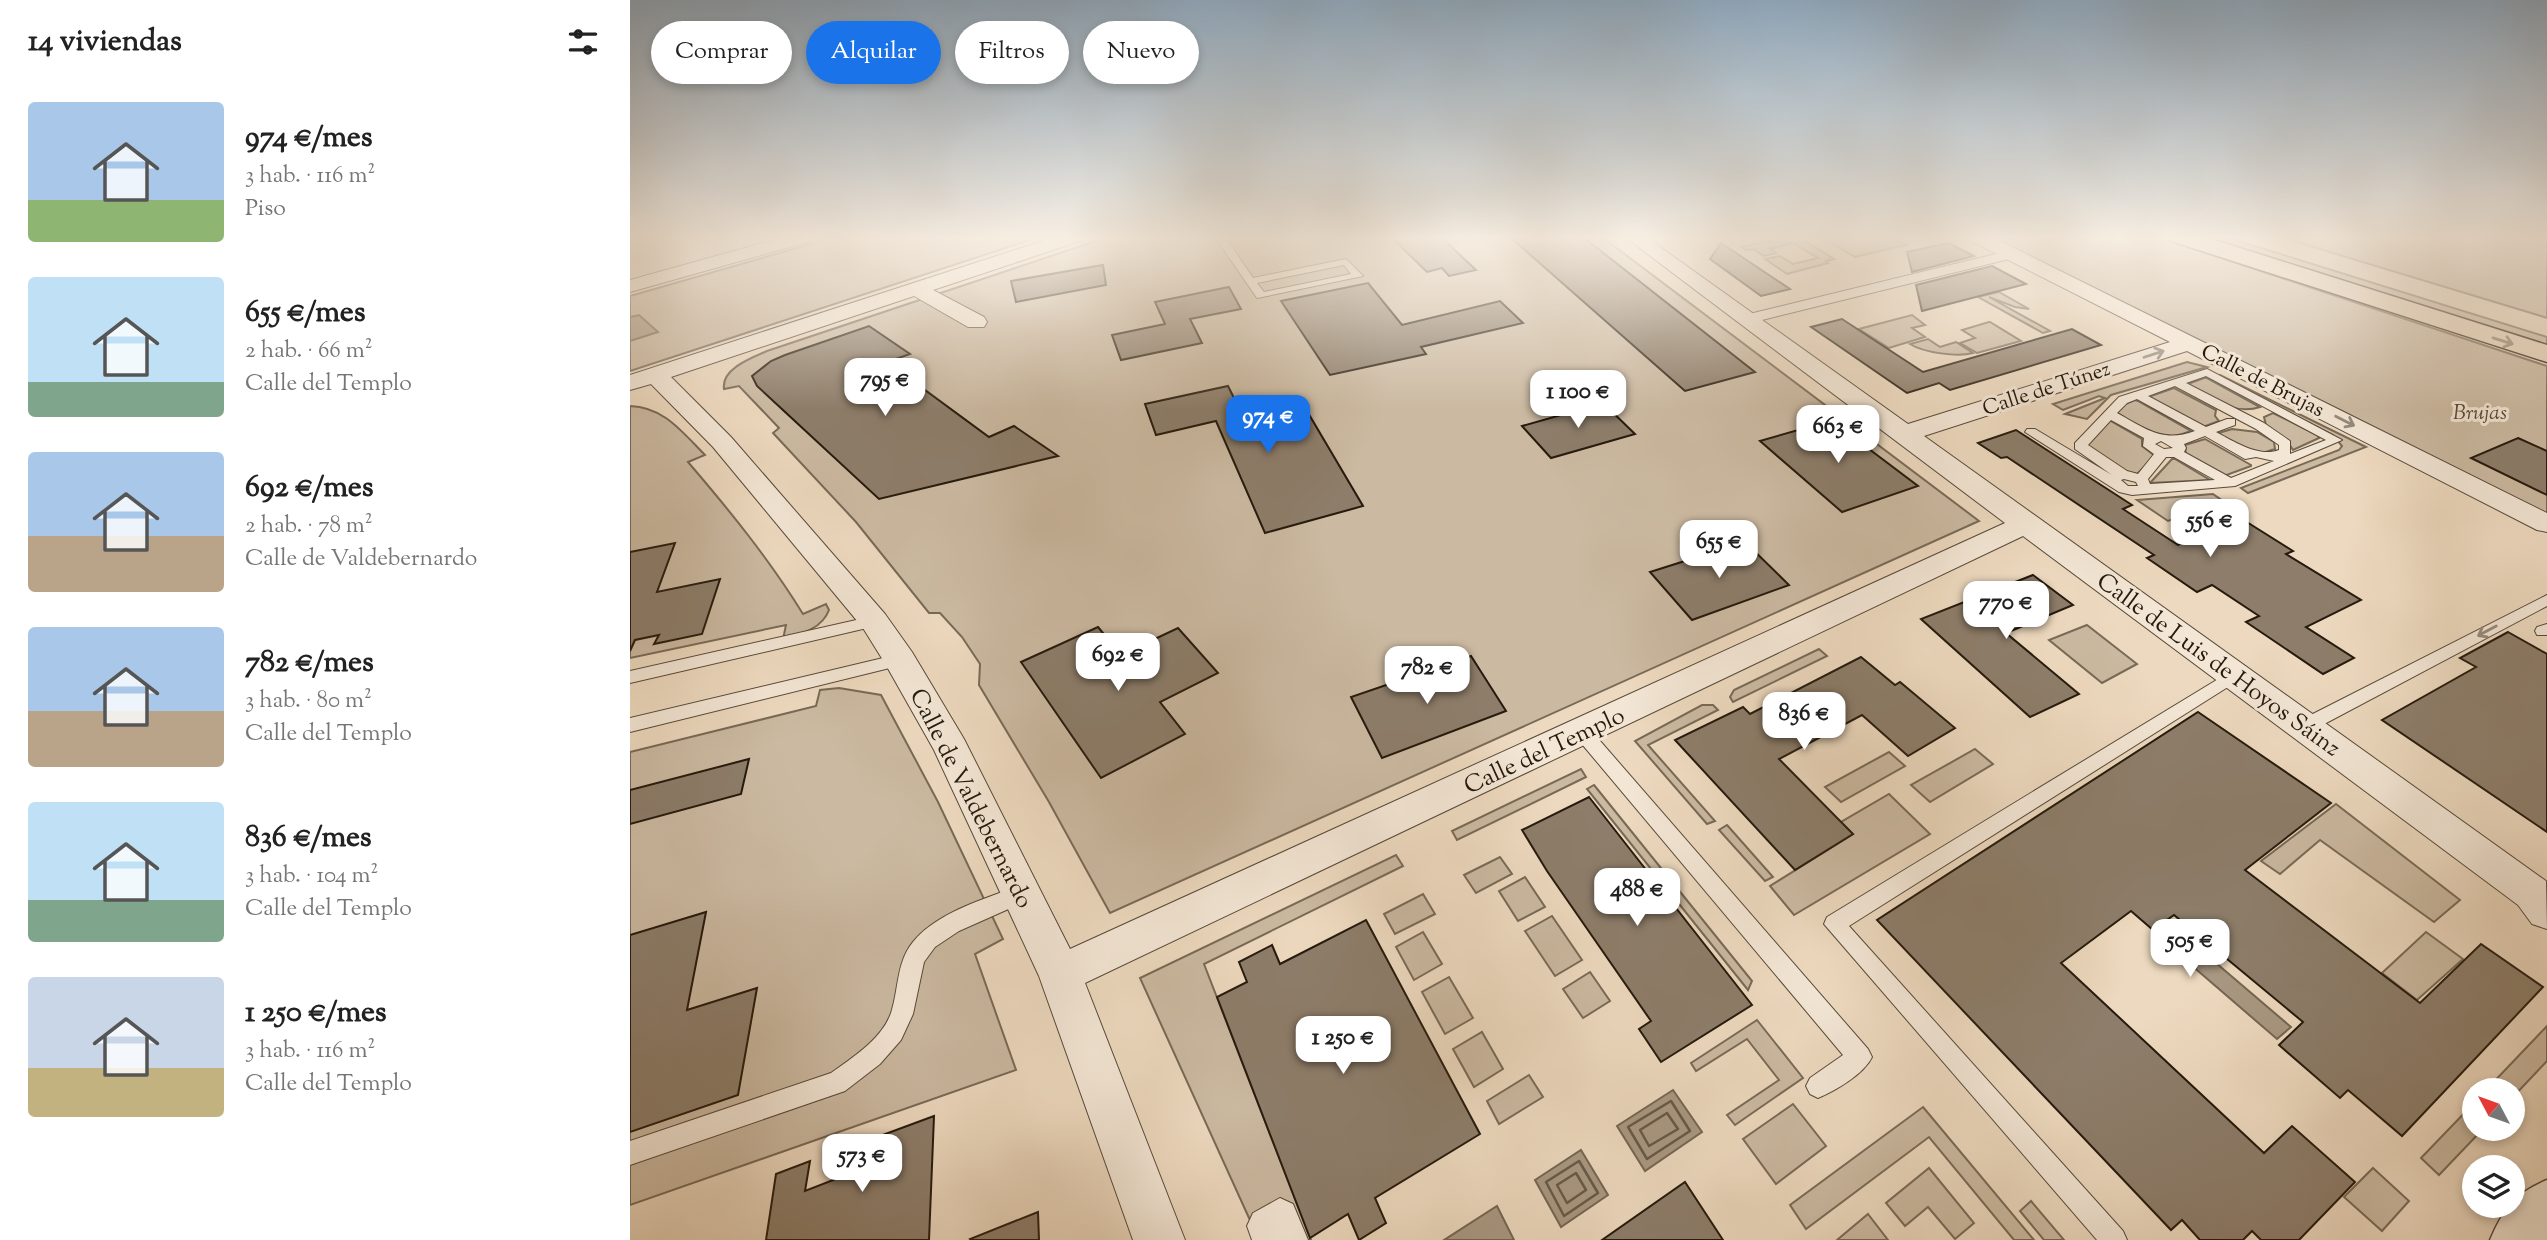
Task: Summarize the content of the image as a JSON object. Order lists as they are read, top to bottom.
{
  "streets": {
    "street": [
      "Calle de Brujas",
      "Calle de Túnez",
      "Calle de Luis de Hoyos Sáinz",
      "Calle del Templo",
      "Calle de Valdebernardo"
    ]
  },
  "crossings": [
    ["Calle de Brujas", "Calle de Túnez"],
    ["Calle de Túnez", "Calle de Luis de Hoyos Sáinz"],
    ["Calle de Luis de Hoyos Sáinz", "Calle del Templo"],
    ["Calle del Templo", "Calle de Valdebernardo"]
  ],
  "one_way": ["Calle de Brujas", "Calle de Túnez"],
  "parks": ["Brujas"],
  "north": "top left",
  "page": {
    "heading": "14 viviendas",
    "chip": [
      "Comprar",
      "Alquilar",
      "Filtros",
      "Nuevo"
    ],
    "list": [
      {
        "name": "974 €/mes",
        "note": "3 hab. · 116 m² · Piso"
      },
      {
        "name": "655 €/mes",
        "note": "2 hab. · 66 m² · Calle del Templo"
      },
      {
        "name": "692 €/mes",
        "note": "2 hab. · 78 m² · Calle de Valdebernardo"
      },
      {
        "name": "782 €/mes",
        "note": "3 hab. · 80 m² · Calle del Templo"
      },
      {
        "name": "836 €/mes",
        "note": "3 hab. · 104 m² · Calle del Templo"
      },
      {
        "name": "1 250 €/mes",
        "note": "3 hab. · 116 m² · Calle del Templo"
      }
    ],
    "price": [
      "795 €",
      "1 100 €",
      "974 €",
      "663 €",
      "556 €",
      "655 €",
      "770 €",
      "692 €",
      "782 €",
      "836 €",
      "488 €",
      "505 €",
      "1 250 €",
      "573 €"
    ]
  }
}
